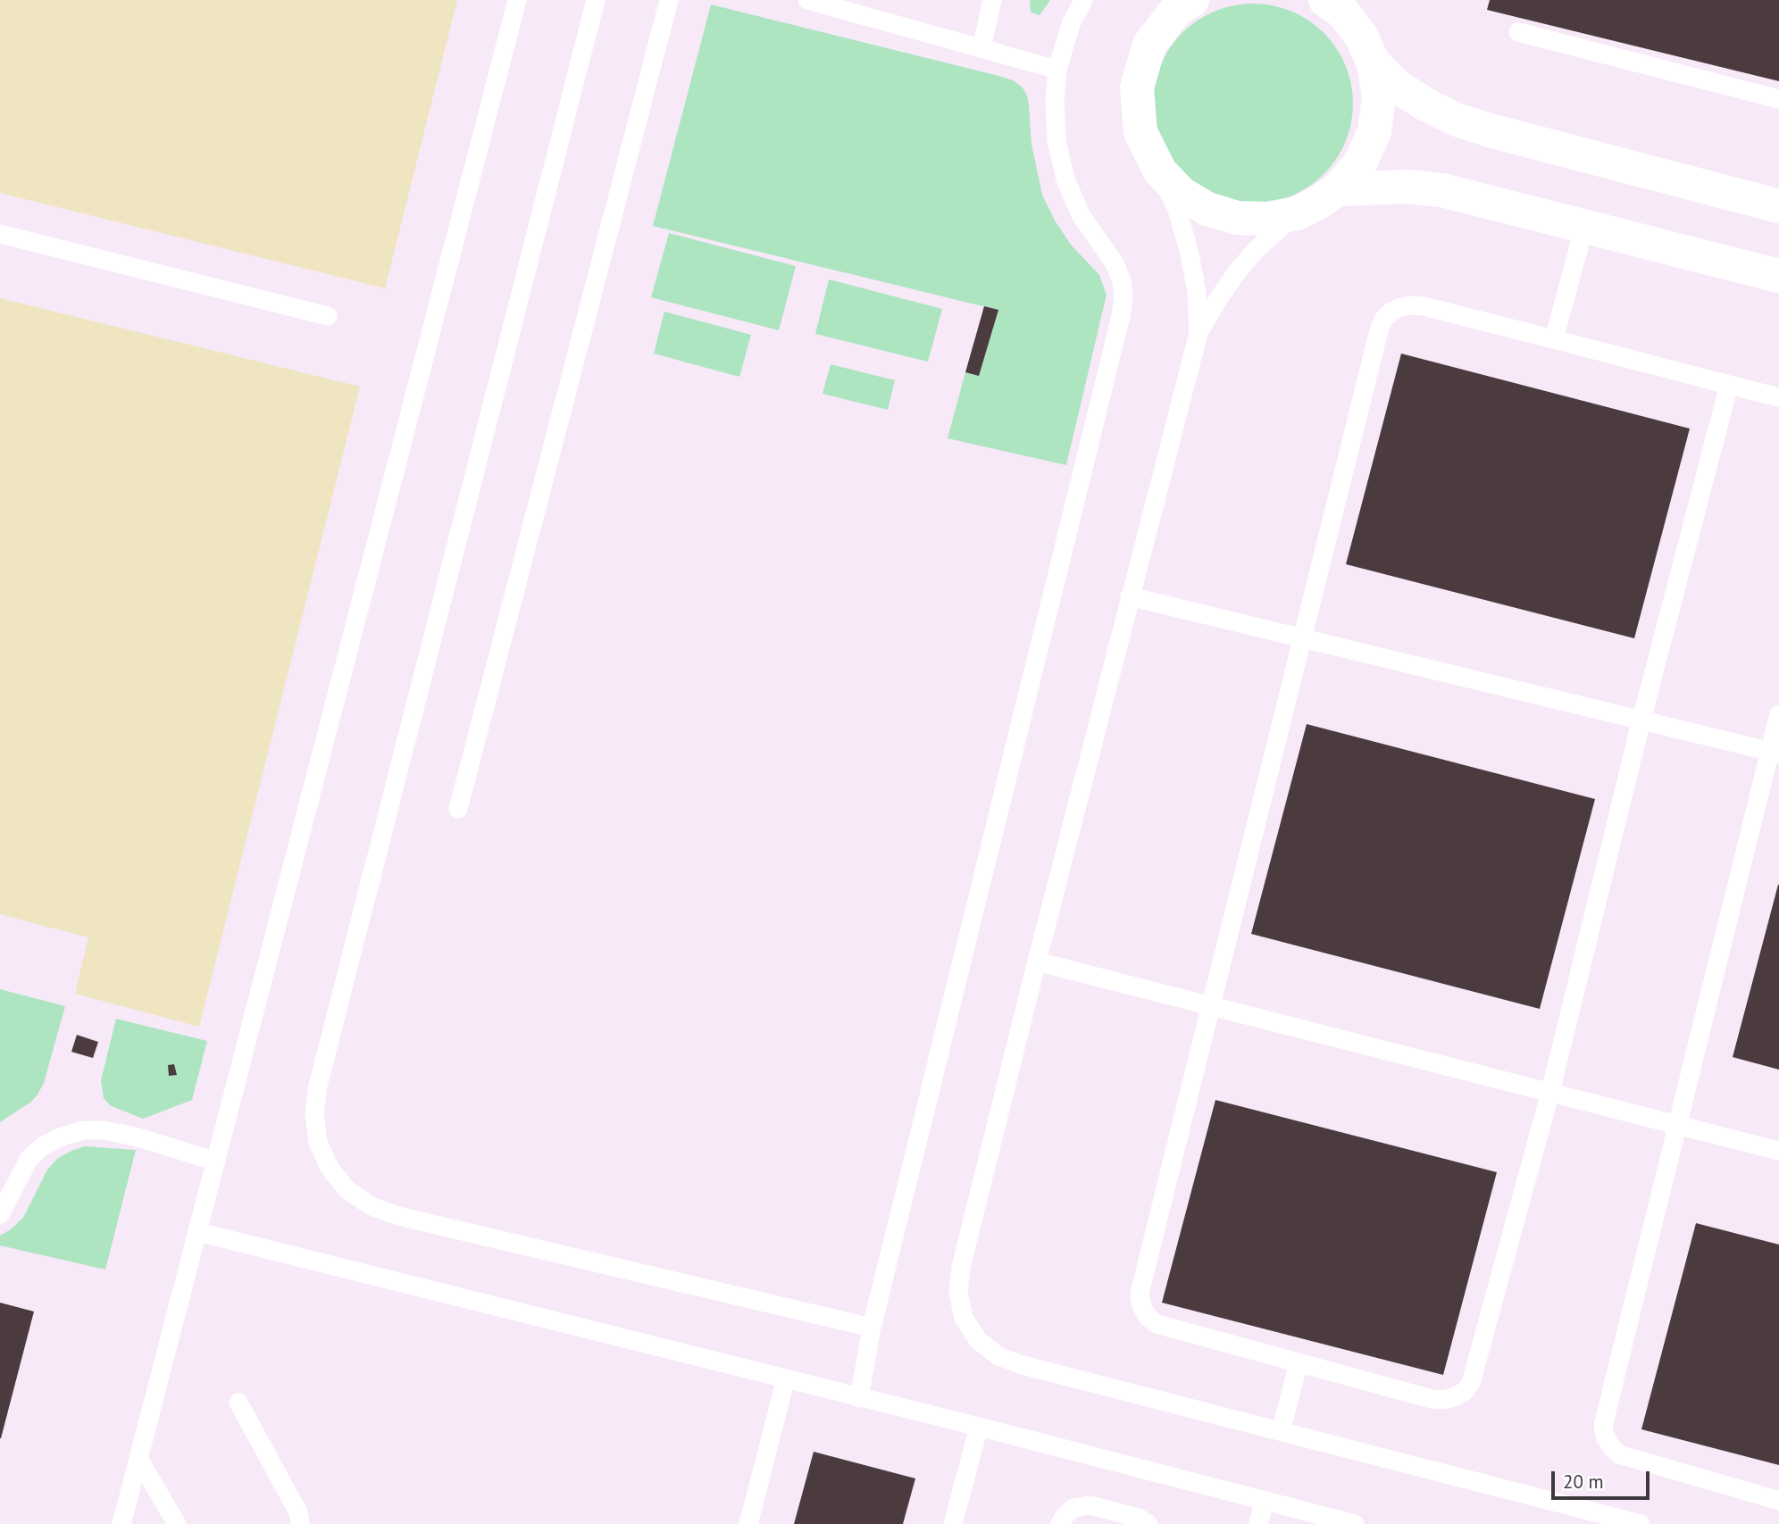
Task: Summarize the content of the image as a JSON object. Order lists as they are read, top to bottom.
{
  "scale_bar": "20 m"
}
